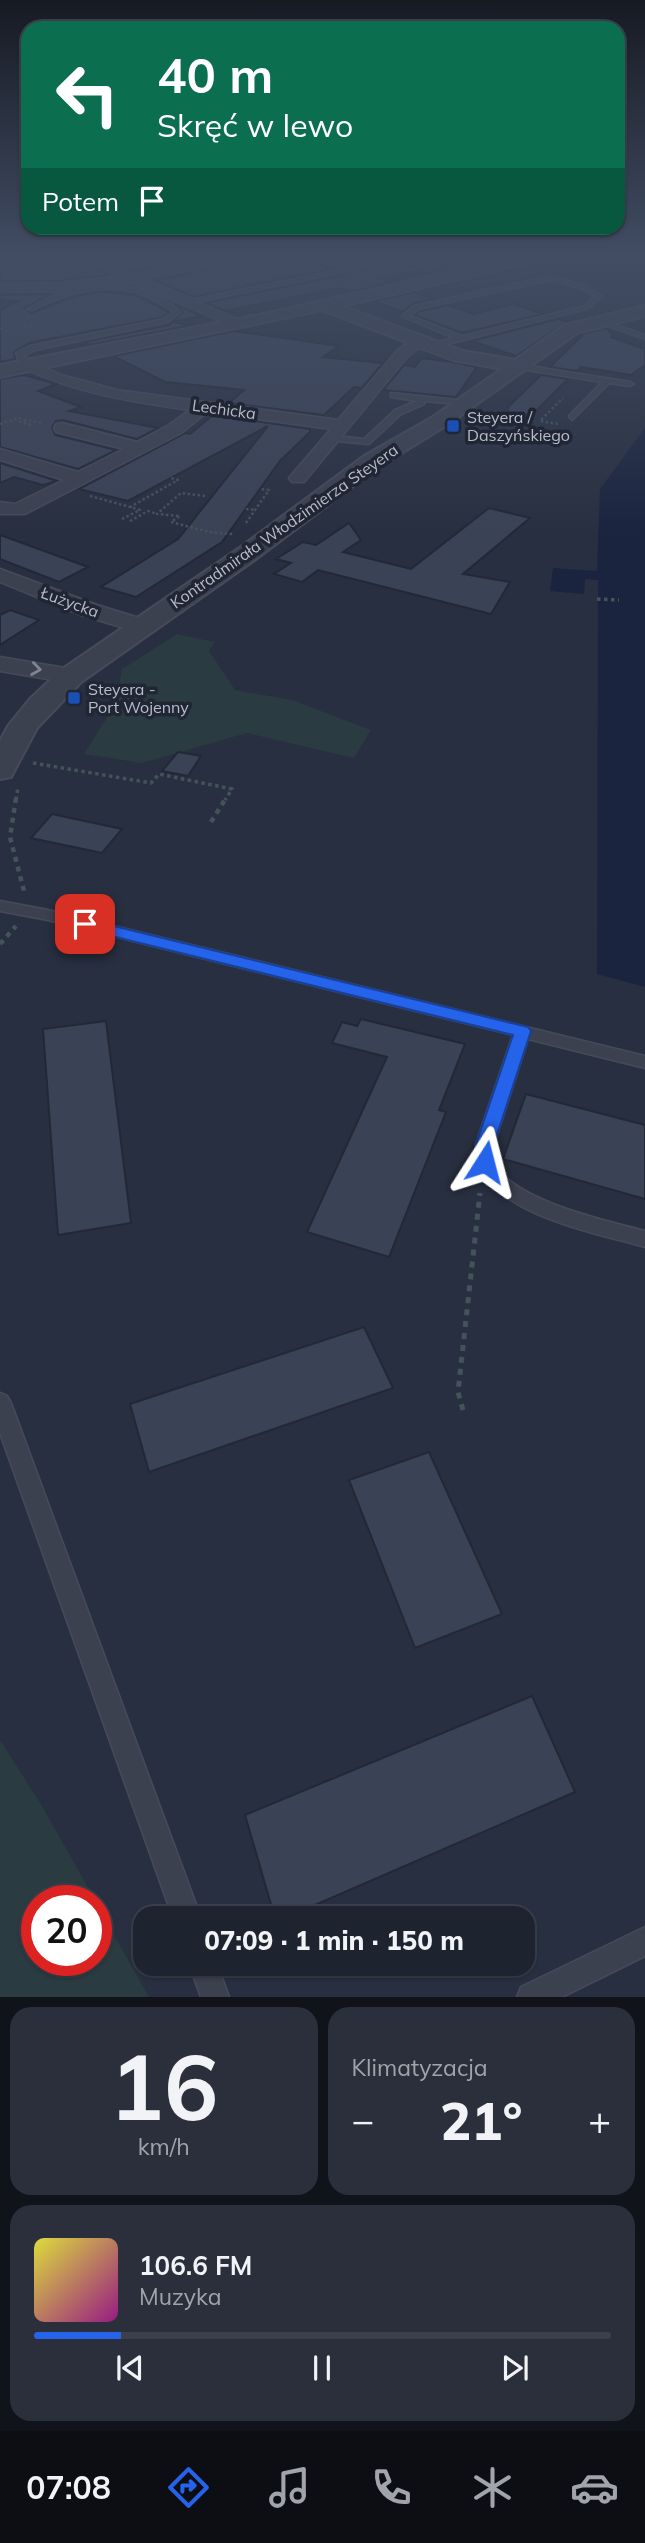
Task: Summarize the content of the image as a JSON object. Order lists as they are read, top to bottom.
{
  "streets": {
    "street": ["Lechicka", "Kontradmirała Włodzimierza Steyera", "Łużycka"]
  },
  "crossings": [
    ["Lechicka", "Kontradmirała Włodzimierza Steyera"],
    ["Kontradmirała Włodzimierza Steyera", "Łużycka"]
  ],
  "places": {
    "transit": ["Steyera / Daszyńskiego", "Steyera - Port Wojenny"]
  },
  "page": {
    "turn": ["40 m", "Skręć w lewo"],
    "then": "Potem",
    "limit": "20",
    "trip": "07:09 · 1 min · 150 m",
    "tile": [
      ["16", "km/h"],
      "Klimatyzacja"
    ],
    "heat": ["−", "21°", "+"],
    "song": ["106.6 FM", "Muzyka"],
    "tabs": "07:08"
  }
}
